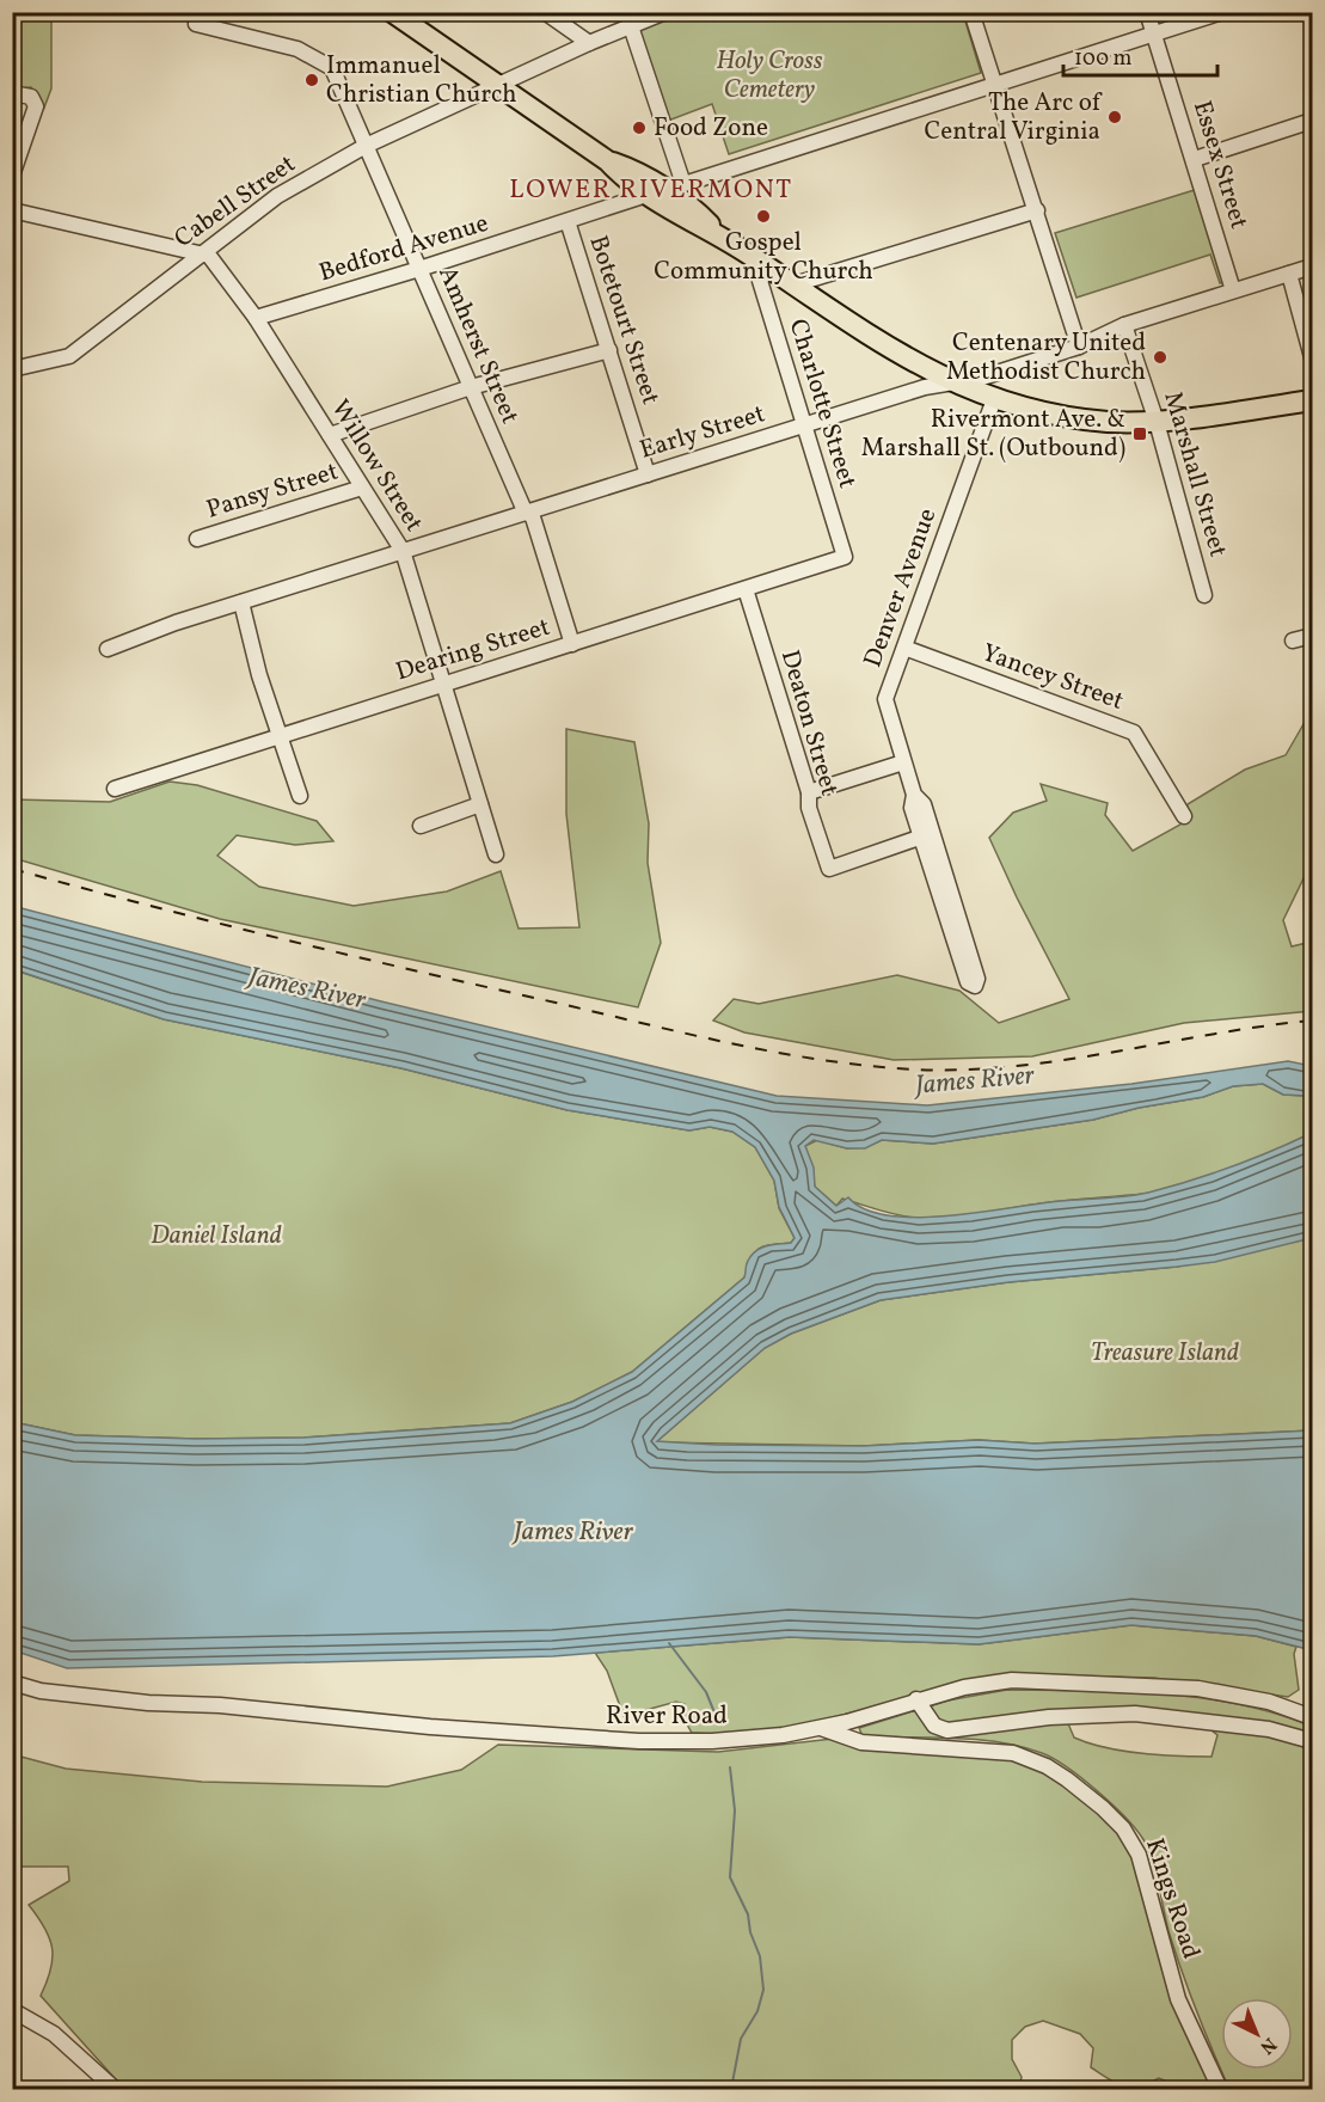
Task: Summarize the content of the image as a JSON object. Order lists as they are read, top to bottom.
{
  "streets": {
    "street": [
      "Essex Street",
      "Cabell Street",
      "Bedford Avenue",
      "Botetourt Street",
      "Amherst Street",
      "Charlotte Street",
      "Early Street",
      "Willow Street",
      "Marshall Street",
      "Pansy Street",
      "Denver Avenue",
      "Dearing Street",
      "Yancey Street",
      "Deaton Street",
      "River Road",
      "Kings Road"
    ]
  },
  "crossings": [
    ["Essex Street", "Bedford Avenue"],
    ["Essex Street", "Early Street"],
    ["Cabell Street", "Amherst Street"],
    ["Cabell Street", "Willow Street"],
    ["Bedford Avenue", "Botetourt Street"],
    ["Bedford Avenue", "Amherst Street"],
    ["Bedford Avenue", "Willow Street"],
    ["Botetourt Street", "Early Street"],
    ["Botetourt Street", "Pansy Street"],
    ["Amherst Street", "Early Street"],
    ["Amherst Street", "Pansy Street"],
    ["Amherst Street", "Dearing Street"],
    ["Charlotte Street", "Early Street"],
    ["Charlotte Street", "Dearing Street"],
    ["Early Street", "Willow Street"],
    ["Early Street", "Marshall Street"],
    ["Willow Street", "Pansy Street"],
    ["Willow Street", "Dearing Street"],
    ["Denver Avenue", "Yancey Street"],
    ["Denver Avenue", "Deaton Street"],
    ["Dearing Street", "Deaton Street"],
    ["River Road", "Kings Road"]
  ],
  "districts": ["LOWER RIVERMONT"],
  "water": ["James River"],
  "parks": ["Holy Cross Cemetery", "Daniel Island", "Treasure Island"],
  "places": {
    "other": [
      "Immanuel Christian Church",
      "The Arc of Central Virginia",
      "Food Zone",
      "Gospel Community Church",
      "Centenary United Methodist Church"
    ],
    "transit": ["Rivermont Ave. & Marshall St. (Outbound)"]
  },
  "scale_bar": "100 m",
  "north": "bottom right"
}
